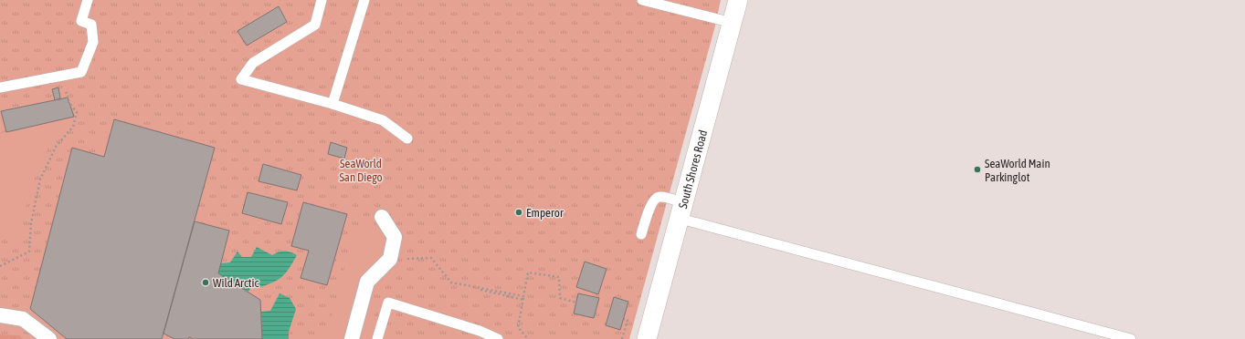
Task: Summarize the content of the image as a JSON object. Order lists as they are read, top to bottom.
{
  "streets": {
    "street": ["South Shores Road"]
  },
  "parks": ["SeaWorld San Diego"],
  "places": ["SeaWorld Main Parkinglot", "Emperor", "Wild Arctic"]
}
